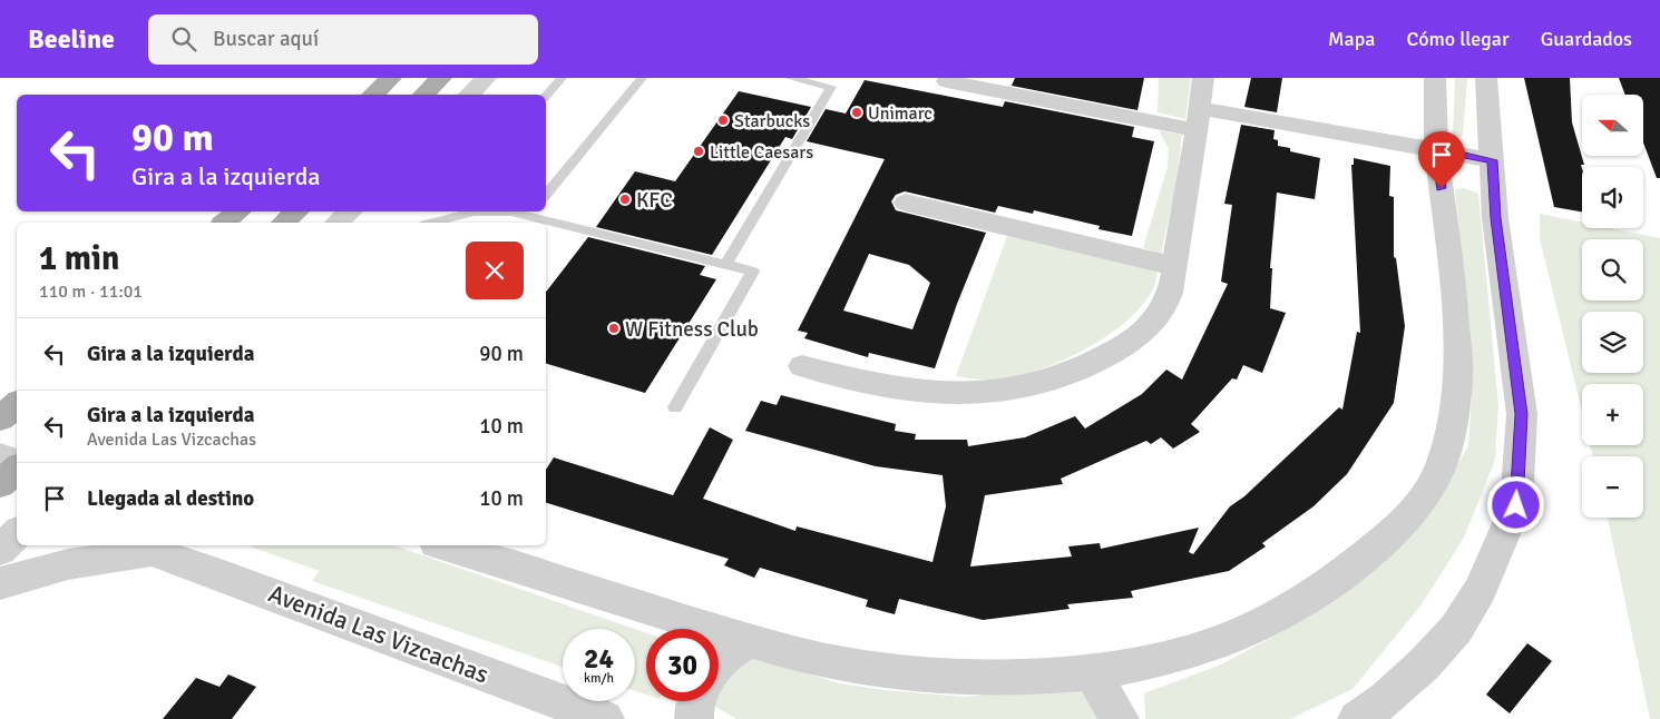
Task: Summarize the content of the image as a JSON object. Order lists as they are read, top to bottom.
{
  "streets": {
    "street": ["Avenida Las Vizcachas"]
  },
  "places": [
    "Unimarc",
    "Starbucks",
    "Little Caesars",
    "KFC",
    "W Fitness Club"
  ],
  "north": "left",
  "page": {
    "header": "Beeline",
    "search": "Buscar aquí",
    "nav": ["Mapa", "Cómo llegar", "Guardados"],
    "map_buttons": ["+", "−"],
    "turn": ["90 m", "Gira a la izquierda"],
    "heading": ["1 min", "110 m · 11:01"],
    "list": [
      {
        "name": "Gira a la izquierda",
        "value": "90 m"
      },
      {
        "name": "Gira a la izquierda",
        "note": "Avenida Las Vizcachas",
        "value": "10 m"
      },
      {
        "name": "Llegada al destino",
        "value": "10 m"
      }
    ],
    "speed": "24 km/h",
    "limit": "30"
  }
}
